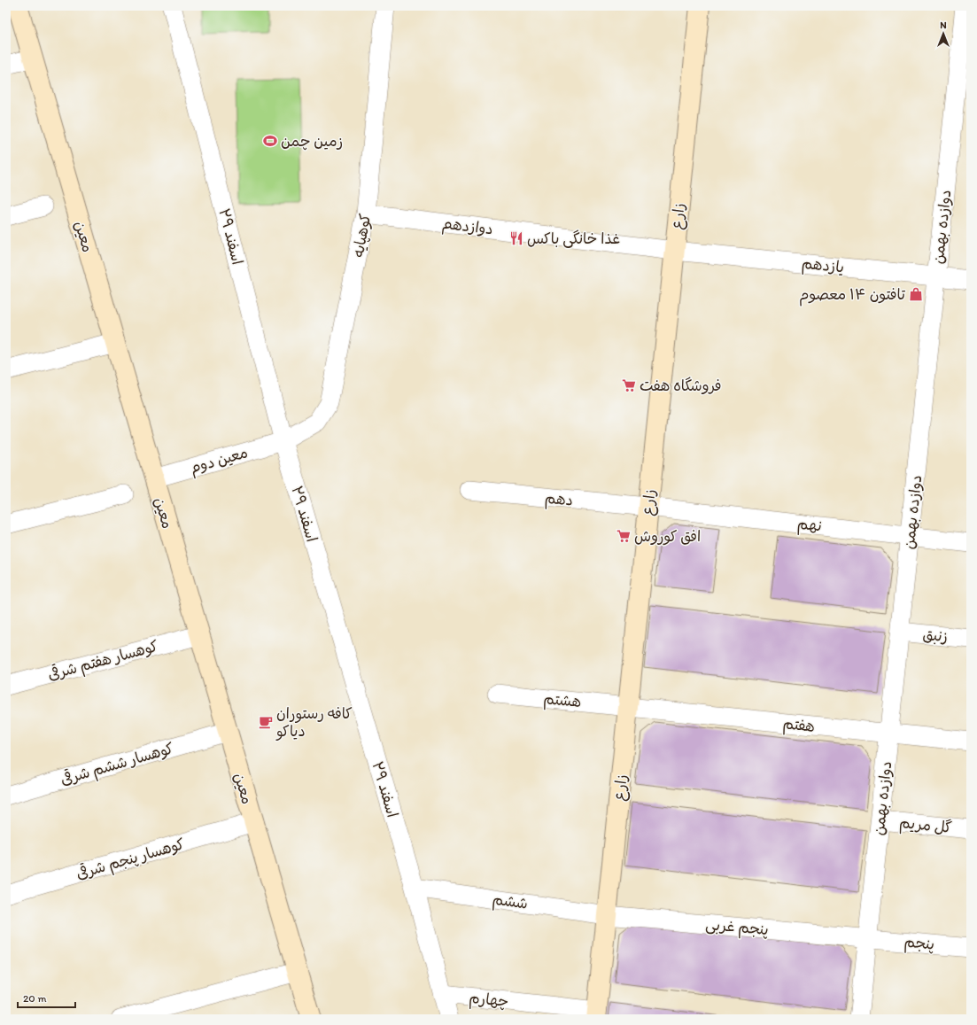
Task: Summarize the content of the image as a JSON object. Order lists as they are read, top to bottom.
{
  "streets": {
    "street": [
      "زارع",
      "دوازدهم",
      "دوازده بهمن",
      "کوهپایه",
      "معین",
      "۲۹ اسفند",
      "یازدهم",
      "معین دوم",
      "دهم",
      "نهم",
      "زنبق",
      "کوهسار هفتم شرقی",
      "هشتم",
      "هفتم",
      "کوهسار ششم شرقی",
      "گل مریم",
      "کوهسار پنجم شرقی",
      "ششم",
      "پنجم غربی",
      "پنجم",
      "چهارم"
    ]
  },
  "crossings": [
    ["زارع", "دوازدهم"],
    ["زارع", "یازدهم"],
    ["زارع", "دهم"],
    ["زارع", "نهم"],
    ["زارع", "هشتم"],
    ["زارع", "هفتم"],
    ["زارع", "ششم"],
    ["زارع", "پنجم غربی"],
    ["زارع", "چهارم"],
    ["دوازدهم", "کوهپایه"],
    ["دوازدهم", "یازدهم"],
    ["دوازده بهمن", "یازدهم"],
    ["دوازده بهمن", "نهم"],
    ["دوازده بهمن", "زنبق"],
    ["دوازده بهمن", "هفتم"],
    ["دوازده بهمن", "گل مریم"],
    ["دوازده بهمن", "پنجم غربی"],
    ["دوازده بهمن", "پنجم"],
    ["کوهپایه", "۲۹ اسفند"],
    ["کوهپایه", "معین دوم"],
    ["معین", "معین دوم"],
    ["معین", "کوهسار هفتم شرقی"],
    ["معین", "کوهسار ششم شرقی"],
    ["معین", "کوهسار پنجم شرقی"],
    ["۲۹ اسفند", "معین دوم"],
    ["۲۹ اسفند", "ششم"],
    ["۲۹ اسفند", "چهارم"],
    ["دهم", "نهم"],
    ["هشتم", "هفتم"],
    ["ششم", "پنجم غربی"],
    ["پنجم غربی", "پنجم"]
  ],
  "places": {
    "sports": ["زمین چمن"],
    "restaurant": ["غذا خانگی باکس"],
    "shop": ["تافتون ۱۴ معصوم"],
    "supermarket": ["فروشگاه هفت", "افق کوروش"],
    "cafe": ["کافه رستوران دیاکو"]
  },
  "scale_bar": "20 m",
  "north": "top"
}
